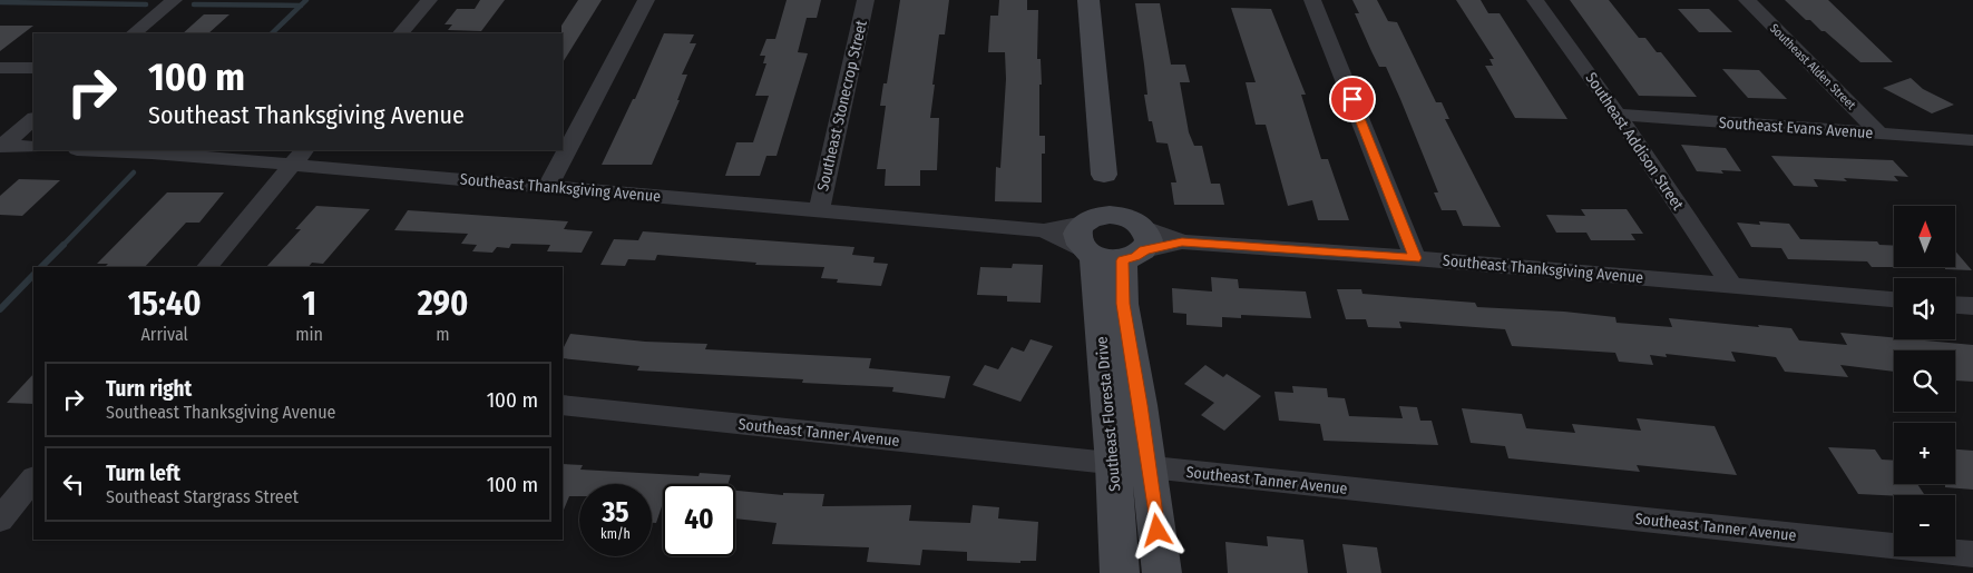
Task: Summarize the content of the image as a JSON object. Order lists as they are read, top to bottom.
{
  "streets": {
    "street": [
      "Southeast Alden Street",
      "Southeast Stonecrop Street",
      "Southeast Evans Avenue",
      "Southeast Addison Street",
      "Southeast Thanksgiving Avenue",
      "Southeast Floresta Drive",
      "Southeast Tanner Avenue"
    ]
  },
  "crossings": [
    ["Southeast Alden Street", "Southeast Evans Avenue"],
    ["Southeast Stonecrop Street", "Southeast Thanksgiving Avenue"],
    ["Southeast Evans Avenue", "Southeast Addison Street"],
    ["Southeast Addison Street", "Southeast Thanksgiving Avenue"],
    ["Southeast Thanksgiving Avenue", "Southeast Floresta Drive"],
    ["Southeast Floresta Drive", "Southeast Tanner Avenue"]
  ],
  "north": "top",
  "page": {
    "turn": ["100 m", "Southeast Thanksgiving Avenue"],
    "map_buttons": ["+", "−"],
    "eta": [
      "15:40",
      "Arrival",
      "1",
      "min",
      "290",
      "m"
    ],
    "list": [
      {
        "name": "Turn right",
        "note": "Southeast Thanksgiving Avenue",
        "value": "100 m"
      },
      {
        "name": "Turn left",
        "note": "Southeast Stargrass Street",
        "value": "100 m"
      }
    ],
    "speed": "35 km/h",
    "limit": "40"
  }
}
